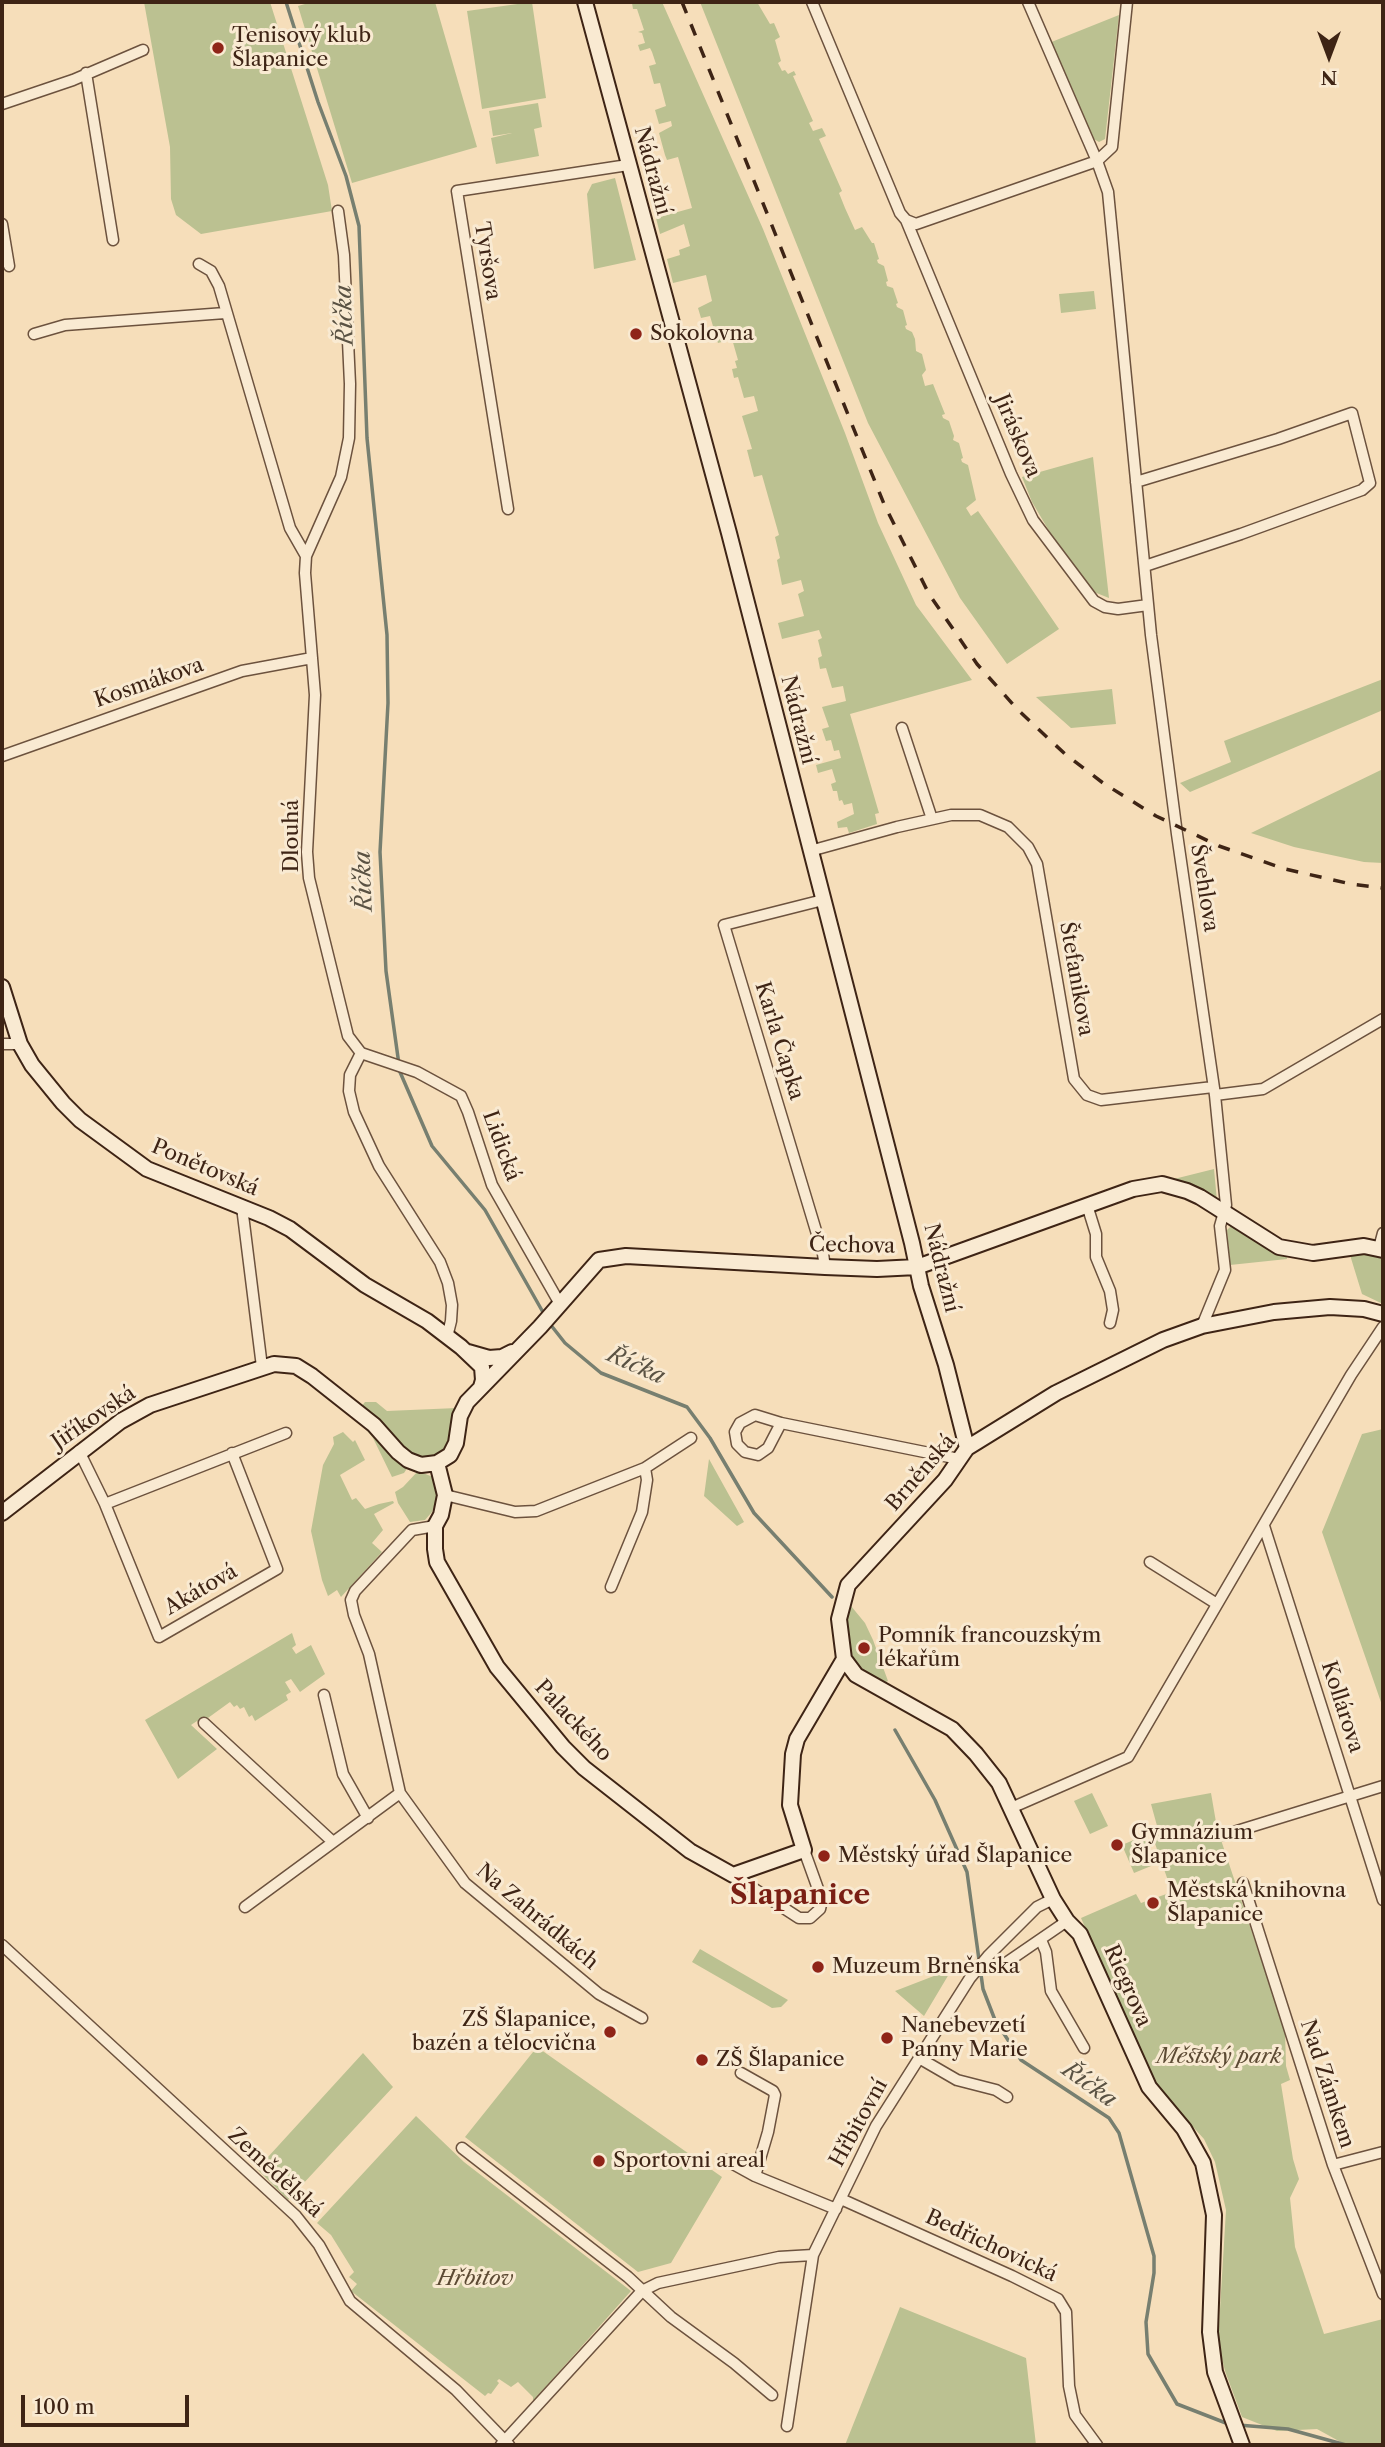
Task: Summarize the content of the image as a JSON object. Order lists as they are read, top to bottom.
{
  "streets": {
    "street": [
      "Nádražní",
      "Tyršova",
      "Jiráskova",
      "Kosmákova",
      "Dlouhá",
      "Švehlova",
      "Štefanikova",
      "Karla Čapka",
      "Lidická",
      "Ponětovská",
      "Čechova",
      "Jiříkovská",
      "Brněnská",
      "Akátová",
      "Kollárova",
      "Palackého",
      "Na Zahrádkách",
      "Riegrova",
      "Nad Zámkem",
      "Hřbitovní",
      "Zemědělská",
      "Bedřichovická"
    ]
  },
  "crossings": [
    ["Nádražní", "Tyršova"],
    ["Nádražní", "Štefanikova"],
    ["Nádražní", "Karla Čapka"],
    ["Nádražní", "Čechova"],
    ["Nádražní", "Brněnská"],
    ["Jiráskova", "Švehlova"],
    ["Kosmákova", "Dlouhá"],
    ["Dlouhá", "Lidická"],
    ["Švehlova", "Štefanikova"],
    ["Švehlova", "Čechova"],
    ["Karla Čapka", "Čechova"],
    ["Lidická", "Čechova"],
    ["Čechova", "Jiříkovská"],
    ["Jiříkovská", "Akátová"],
    ["Brněnská", "Riegrova"],
    ["Palackého", "Na Zahrádkách"],
    ["Riegrova", "Hřbitovní"],
    ["Hřbitovní", "Bedřichovická"]
  ],
  "districts": ["Šlapanice"],
  "water": ["Říčka"],
  "parks": ["Městský park", "Hřbitov"],
  "places": [
    "Tenisový klub Šlapanice",
    "Sokolovna",
    "Pomník francouzským lékařům",
    "Gymnázium Šlapanice",
    "Městský úřad Šlapanice",
    "Městská knihovna Šlapanice",
    "Muzeum Brněnska",
    "ZŠ Šlapanice, bazén a tělocvična",
    "Nanebevzetí Panny Marie",
    "ZŠ Šlapanice",
    "Sportovni areal"
  ],
  "scale_bar": "100 m",
  "north": "bottom"
}
